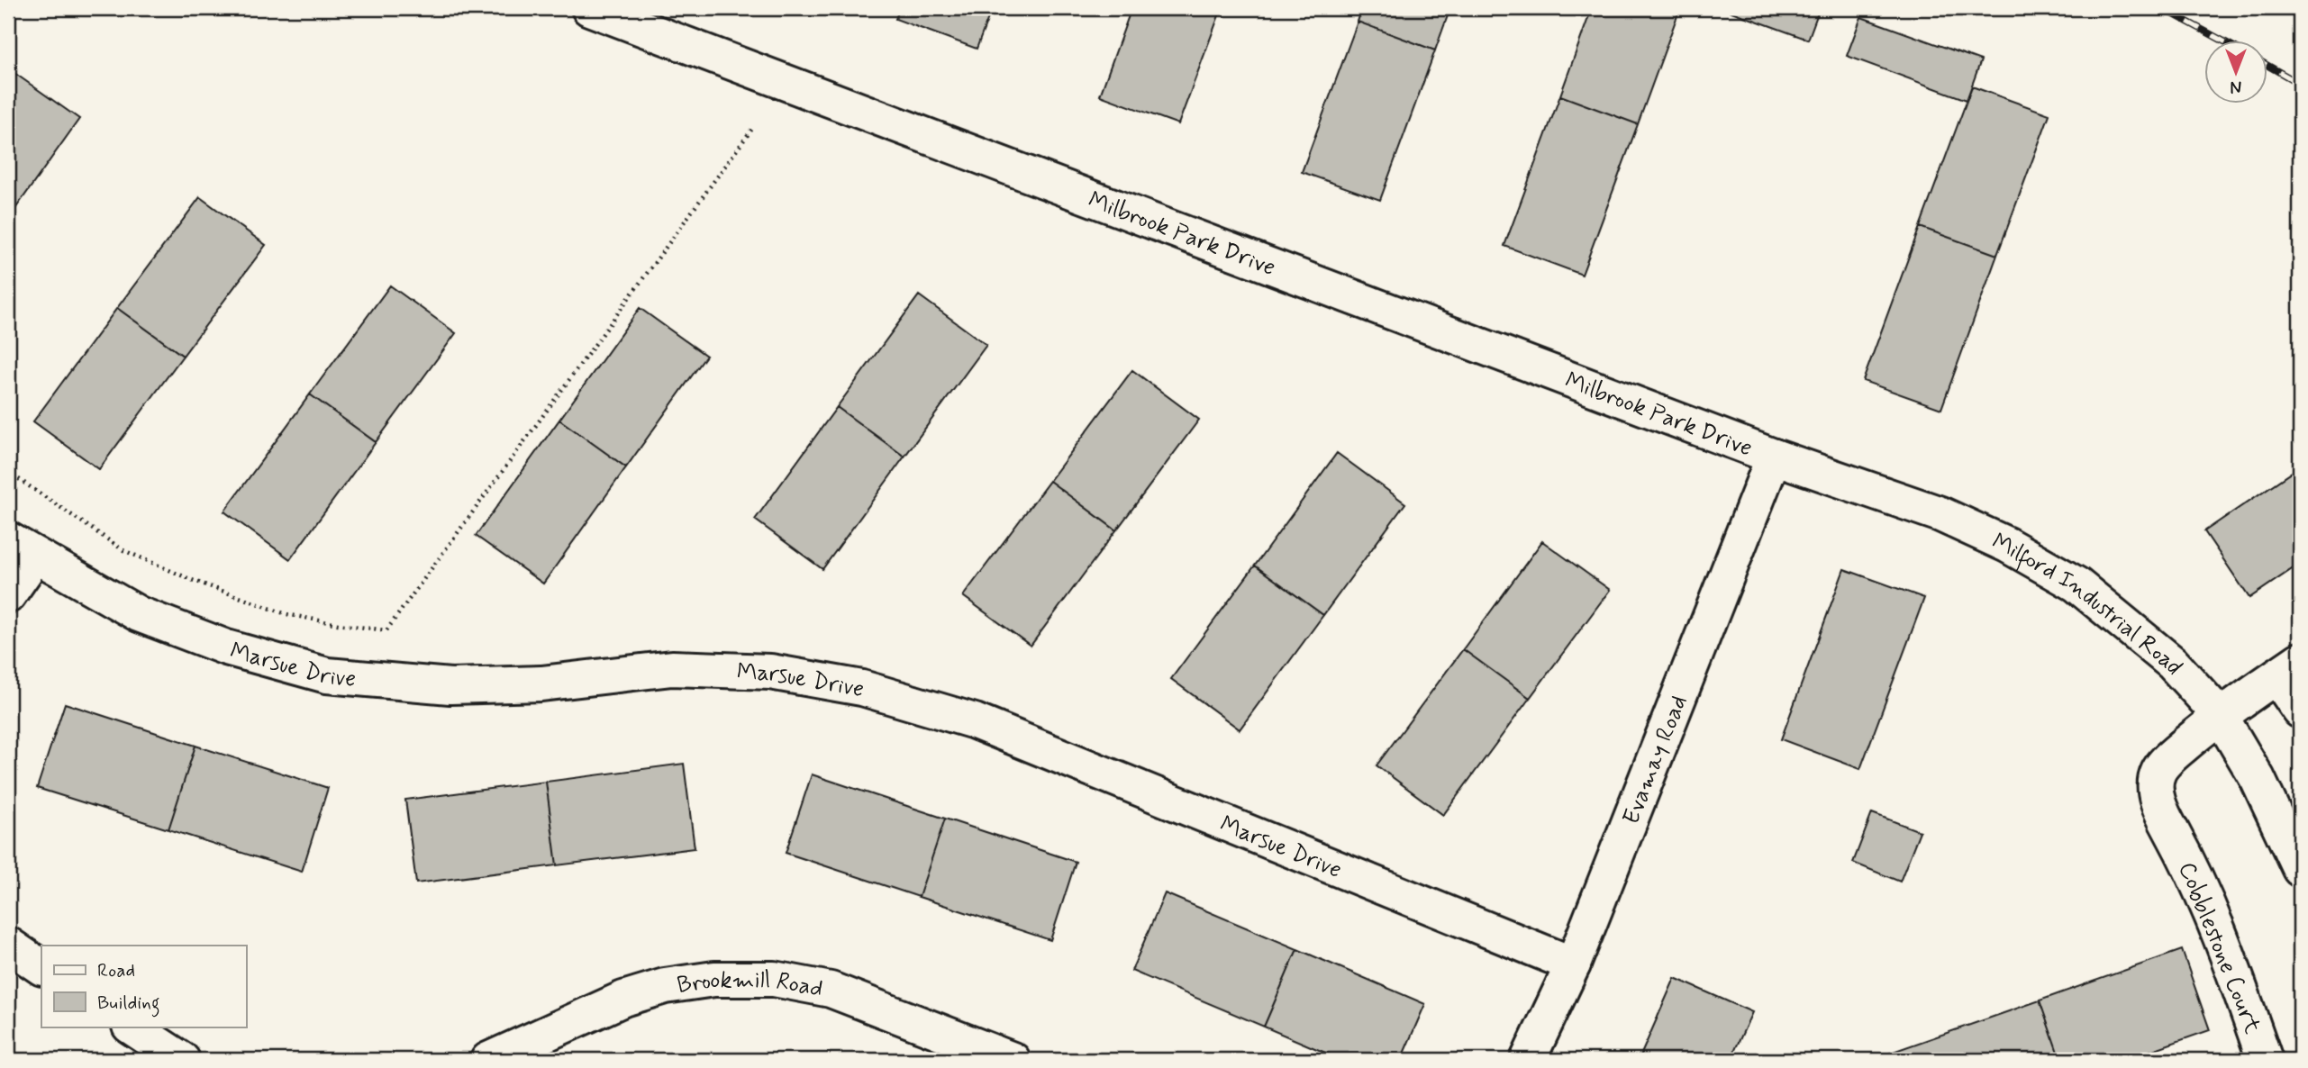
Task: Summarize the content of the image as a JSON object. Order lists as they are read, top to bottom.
{
  "streets": {
    "street": [
      "Milbrook Park Drive",
      "Milford Industrial Road",
      "Marsue Drive",
      "Evamay Road",
      "Cobblestone Court",
      "Brookmill Road"
    ]
  },
  "crossings": [
    ["Milbrook Park Drive", "Milford Industrial Road"],
    ["Milbrook Park Drive", "Evamay Road"],
    ["Milford Industrial Road", "Evamay Road"],
    ["Milford Industrial Road", "Cobblestone Court"],
    ["Marsue Drive", "Evamay Road"]
  ],
  "legend": ["Road", "Building"],
  "north": "bottom"
}
